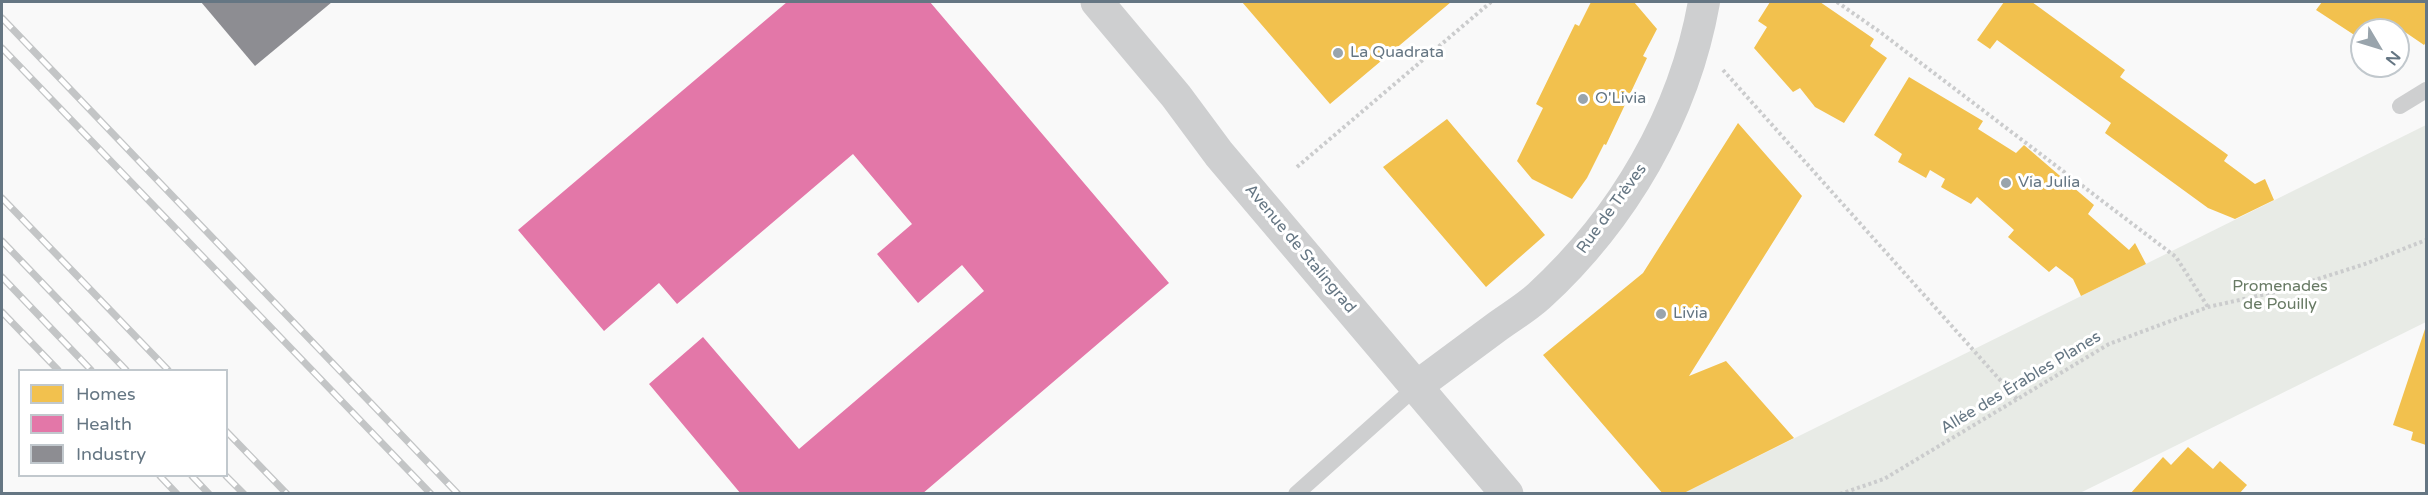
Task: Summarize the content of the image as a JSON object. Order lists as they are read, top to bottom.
{
  "streets": {
    "street": ["Rue de Trèves", "Avenue de Stalingrad"],
    "path": ["Allée des Érables Planes"]
  },
  "crossings": [
    ["Rue de Trèves", "Avenue de Stalingrad"]
  ],
  "parks": ["Promenades de Pouilly"],
  "places": [
    "La Quadrata",
    "O'Livia",
    "Via Julia",
    "Livia"
  ],
  "legend": ["Homes", "Health", "Industry"],
  "north": "bottom right"
}
